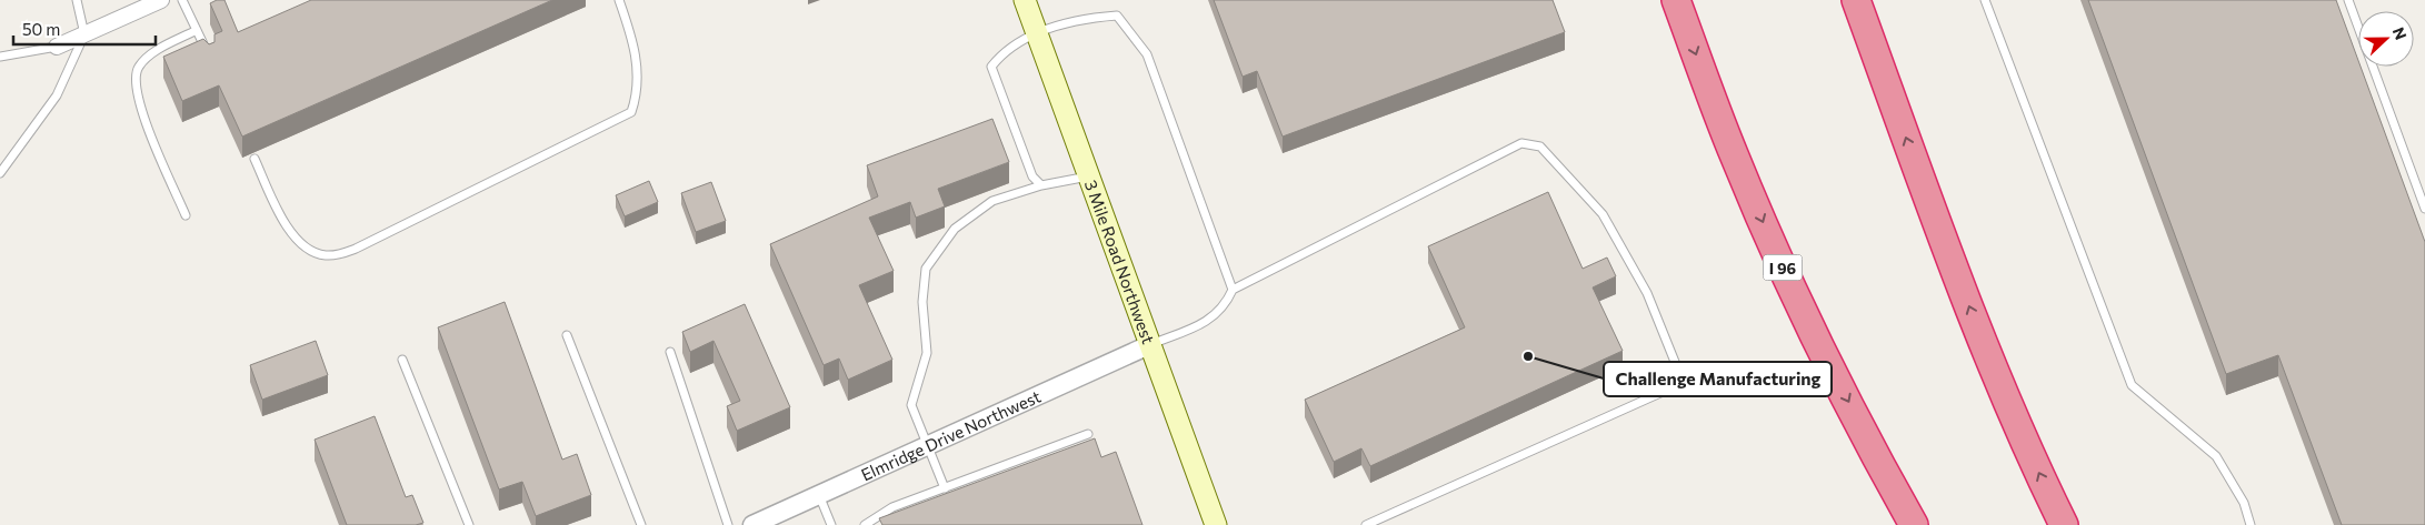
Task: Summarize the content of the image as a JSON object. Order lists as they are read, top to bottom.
{
  "streets": {
    "highway": ["I 96"],
    "main road": ["3 Mile Road Northwest"],
    "street": ["Elmridge Drive Northwest"]
  },
  "crossings": [
    ["3 Mile Road Northwest", "Elmridge Drive Northwest"]
  ],
  "places": ["Challenge Manufacturing"],
  "scale_bar": "50 m",
  "north": "right"
}
